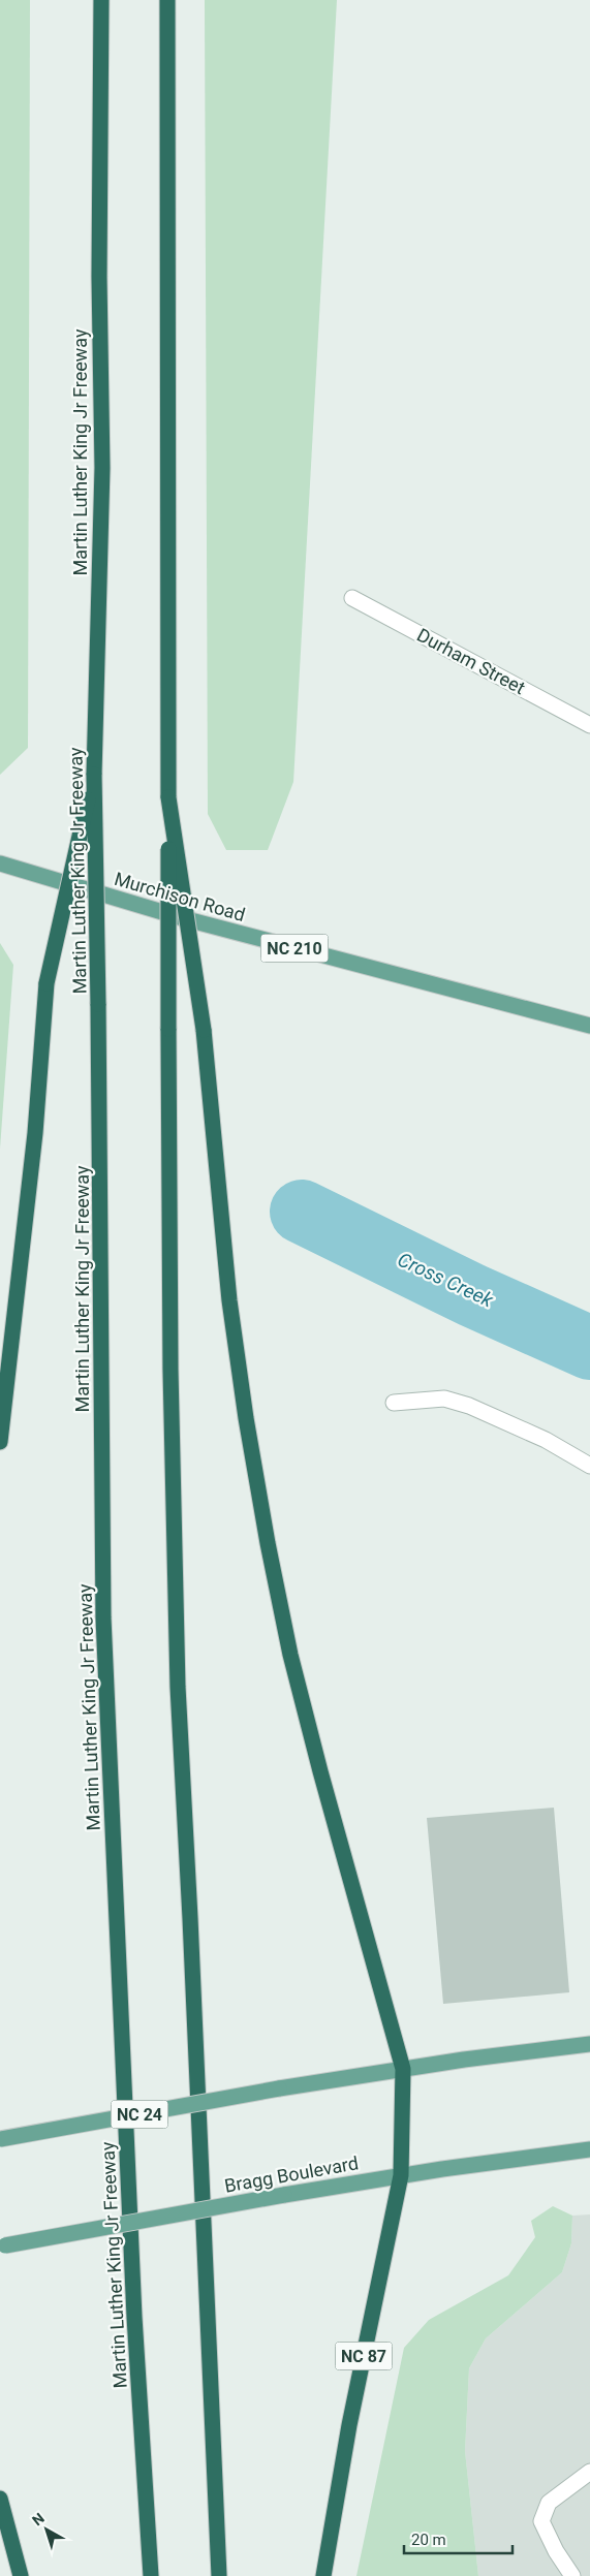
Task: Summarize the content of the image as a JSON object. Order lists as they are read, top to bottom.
{
  "streets": {
    "highway": ["Martin Luther King Jr Freeway", "NC 87"],
    "main road": [
      "Murchison Road",
      "NC 210",
      "NC 24",
      "Bragg Boulevard"
    ],
    "street": ["Durham Street"]
  },
  "crossings": [
    ["NC 24", "NC 87"],
    ["Bragg Boulevard", "NC 87"]
  ],
  "water": ["Cross Creek"],
  "scale_bar": "20 m",
  "north": "top left"
}
